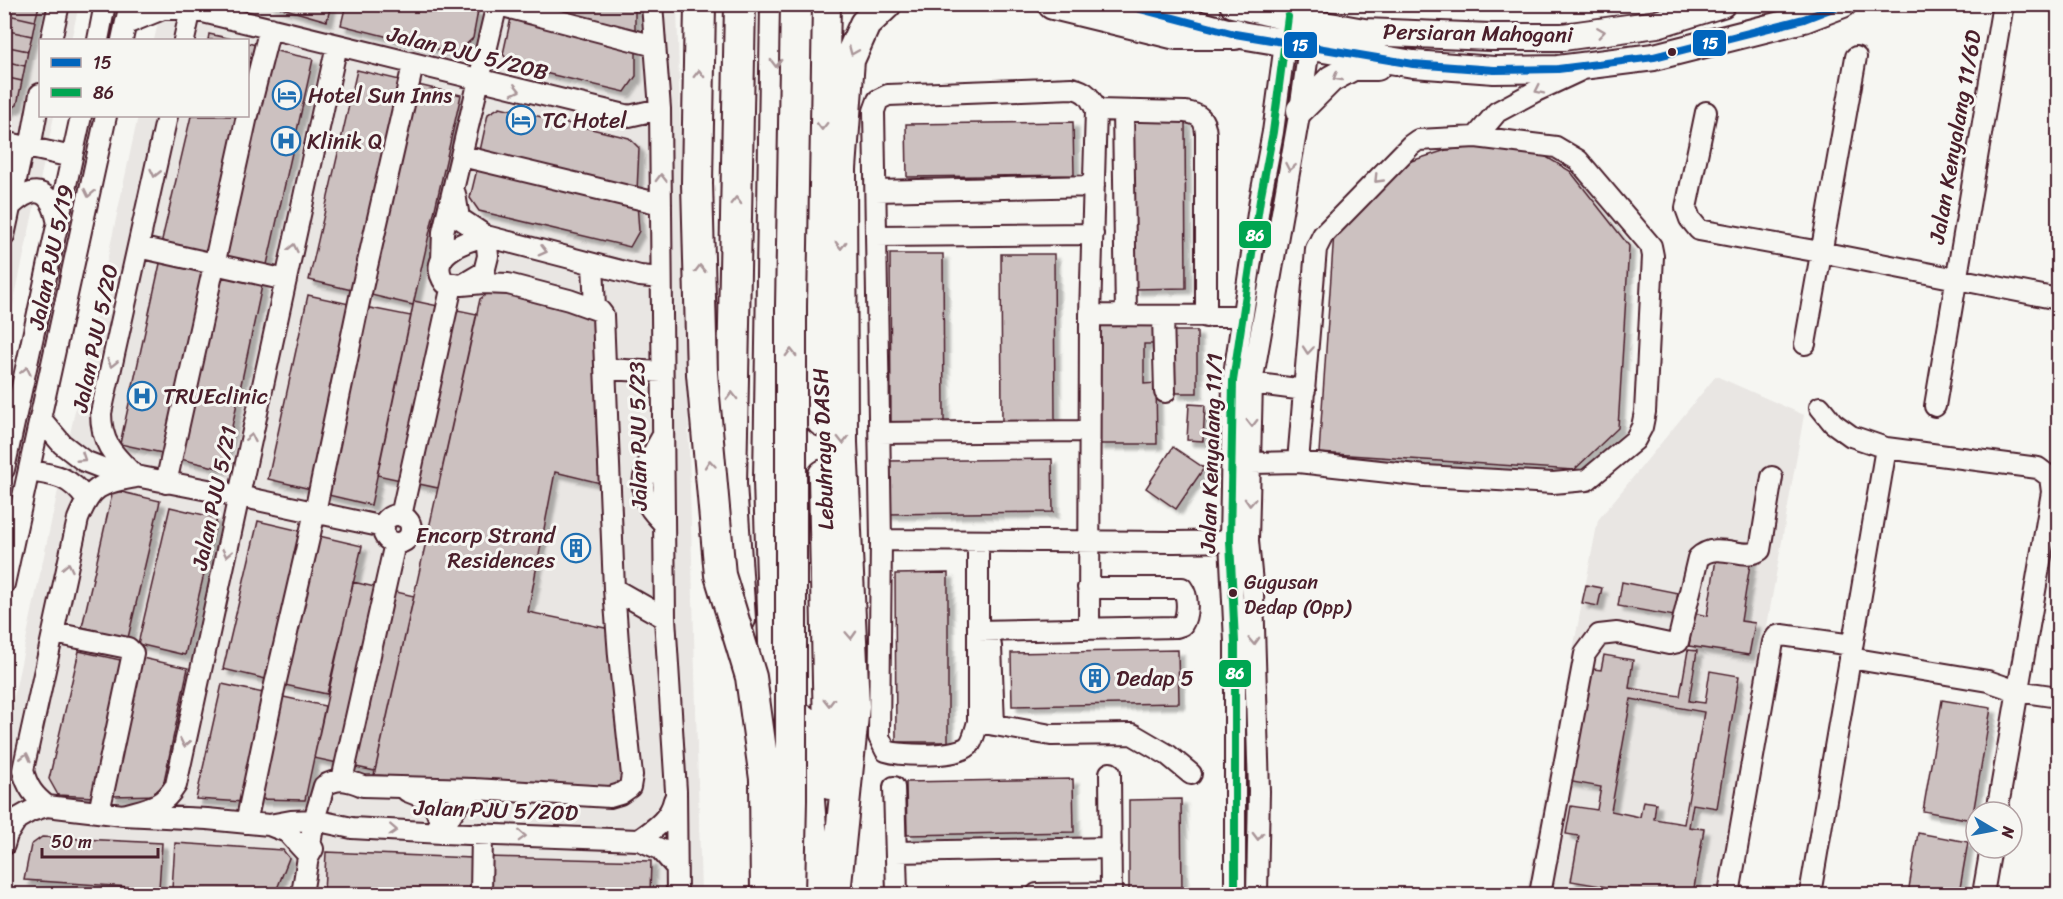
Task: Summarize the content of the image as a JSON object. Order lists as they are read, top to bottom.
{
  "streets": {
    "highway": ["Lebuhraya DASH"],
    "main road": ["Persiaran Mahogani"],
    "street": [
      "Jalan PJU 5/20B",
      "Jalan Kenyalang 11/6D",
      "Jalan PJU 5/19",
      "Jalan PJU 5/20",
      "Jalan PJU 5/23",
      "Jalan Kenyalang 11/1",
      "Jalan PJU 5/21",
      "Jalan PJU 5/20D"
    ]
  },
  "crossings": [
    ["Persiaran Mahogani", "Jalan Kenyalang 11/1"],
    ["Jalan PJU 5/20B", "Jalan PJU 5/23"],
    ["Jalan PJU 5/20B", "Jalan PJU 5/21"],
    ["Jalan PJU 5/23", "Jalan PJU 5/20D"]
  ],
  "places": {
    "hotel": ["Hotel Sun Inns", "TC Hotel"],
    "hospital": ["Klinik Q", "TRUEclinic"],
    "building": ["Encorp Strand Residences", "Dedap 5"],
    "other": ["Gugusan Dedap (Opp)"]
  },
  "lines": ["transit line 15", "transit line 86"],
  "legend": ["15", "86"],
  "scale_bar": "50 m",
  "north": "right"
}
